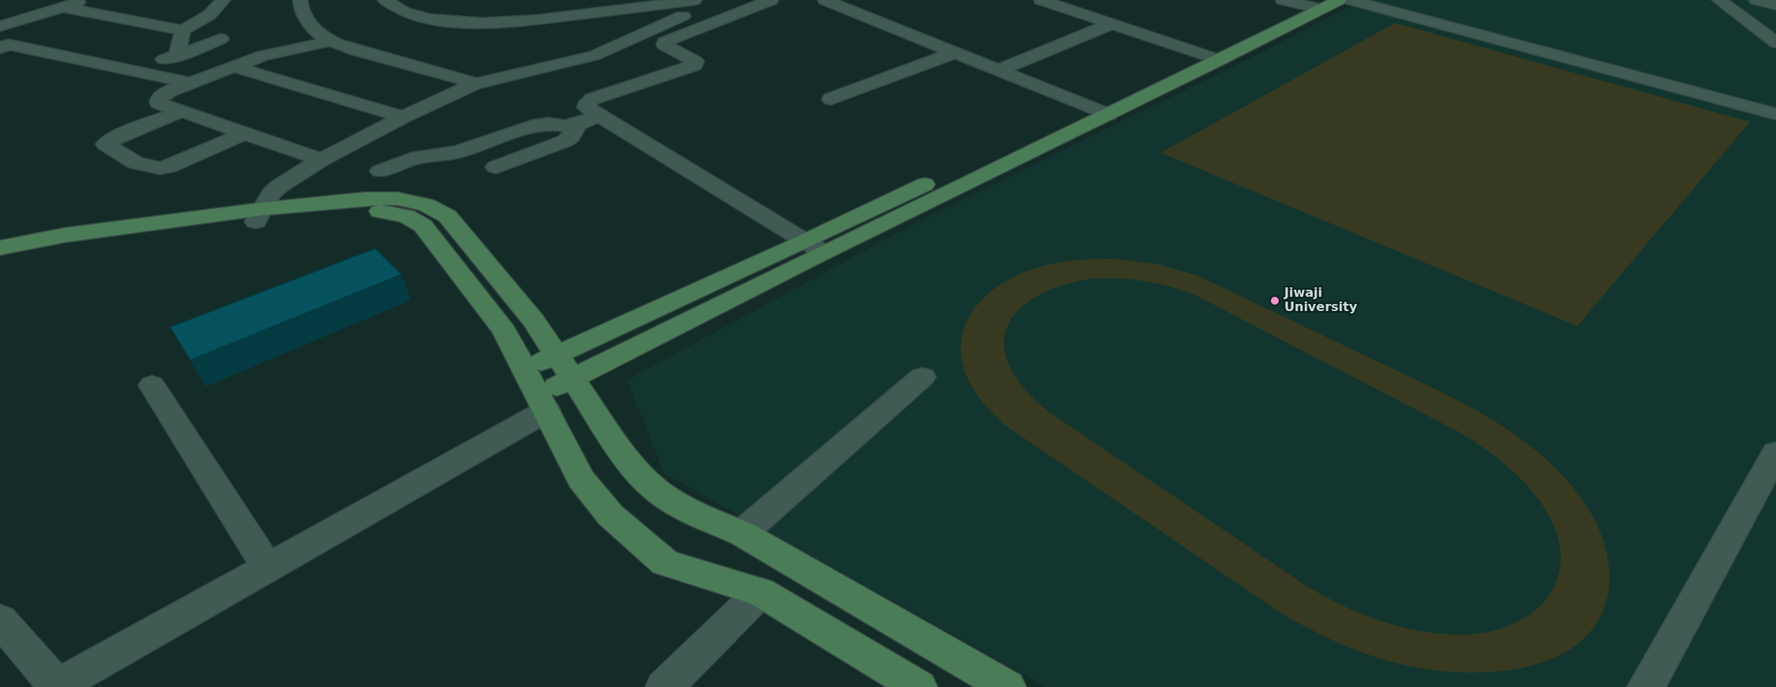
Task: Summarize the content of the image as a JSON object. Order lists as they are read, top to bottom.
{
  "places": ["Jiwaji University"]
}
